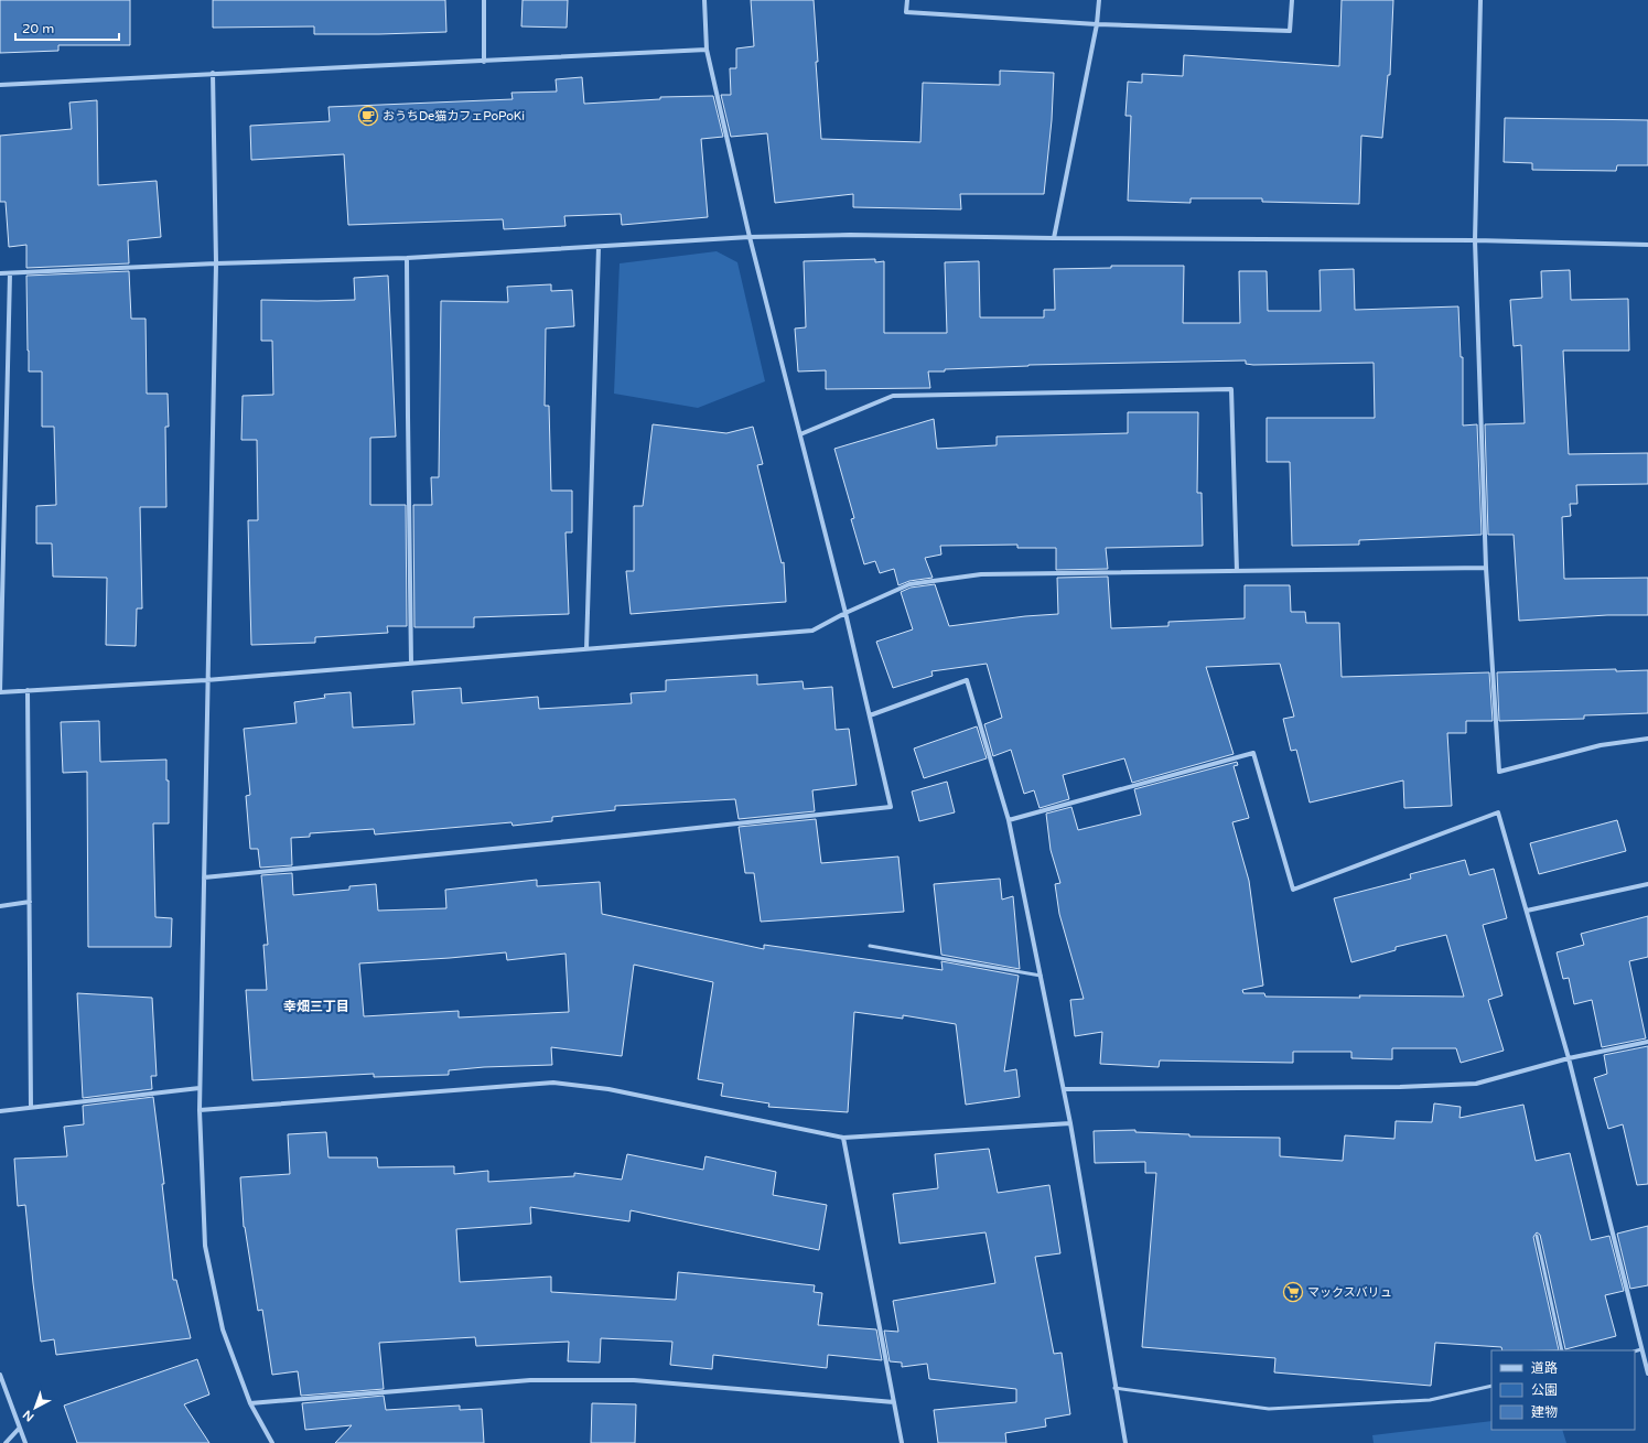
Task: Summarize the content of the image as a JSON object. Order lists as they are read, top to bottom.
{
  "districts": ["幸畑三丁目"],
  "places": {
    "cafe": ["おうちDe猫カフェPoPoKi"],
    "supermarket": ["マックスバリュ"]
  },
  "legend": ["道路", "公園", "建物"],
  "scale_bar": "20 m",
  "north": "bottom left"
}
